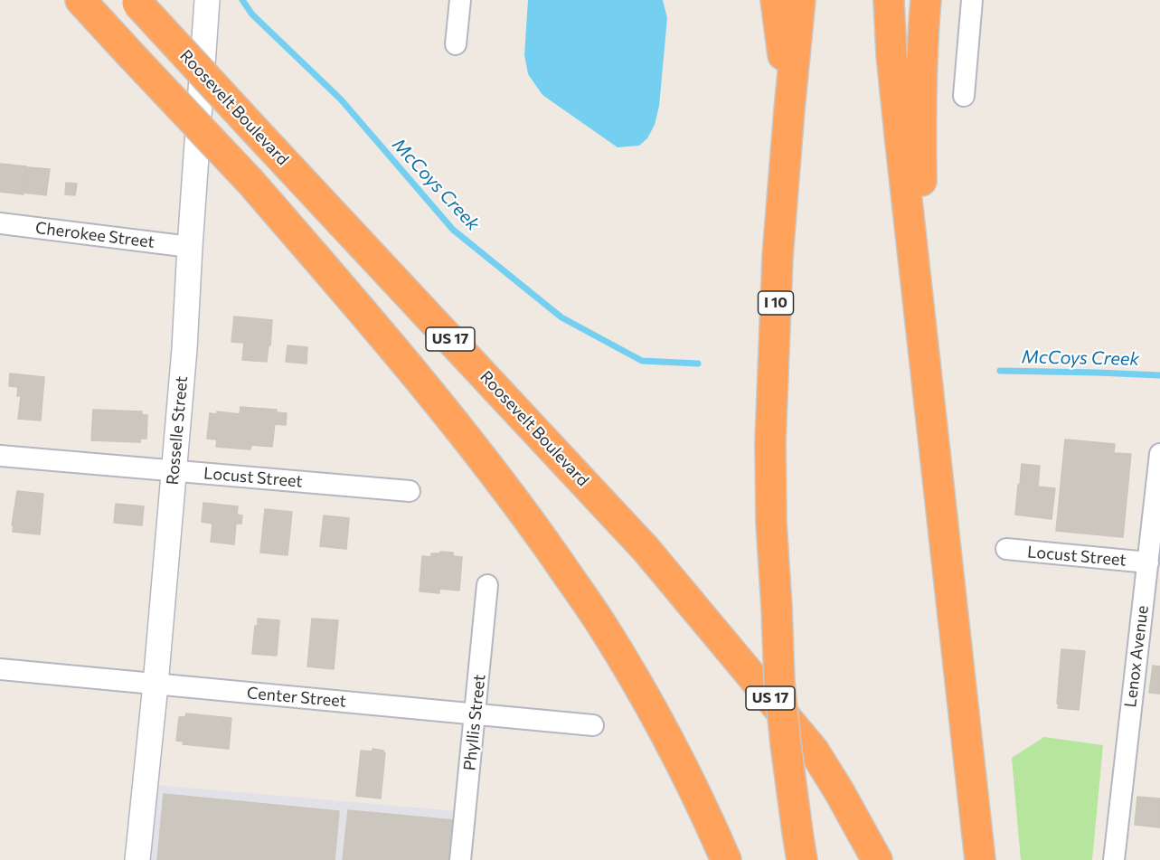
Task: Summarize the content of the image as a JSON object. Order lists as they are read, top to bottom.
{
  "streets": {
    "highway": ["Roosevelt Boulevard", "I 10", "US 17"],
    "street": [
      "Cherokee Street",
      "Rosselle Street",
      "Locust Street",
      "Lenox Avenue",
      "Center Street",
      "Phyllis Street"
    ]
  },
  "crossings": [
    ["Cherokee Street", "Rosselle Street"],
    ["Rosselle Street", "Locust Street"],
    ["Rosselle Street", "Center Street"],
    ["Locust Street", "Lenox Avenue"],
    ["Center Street", "Phyllis Street"]
  ],
  "water": ["McCoys Creek"]
}
